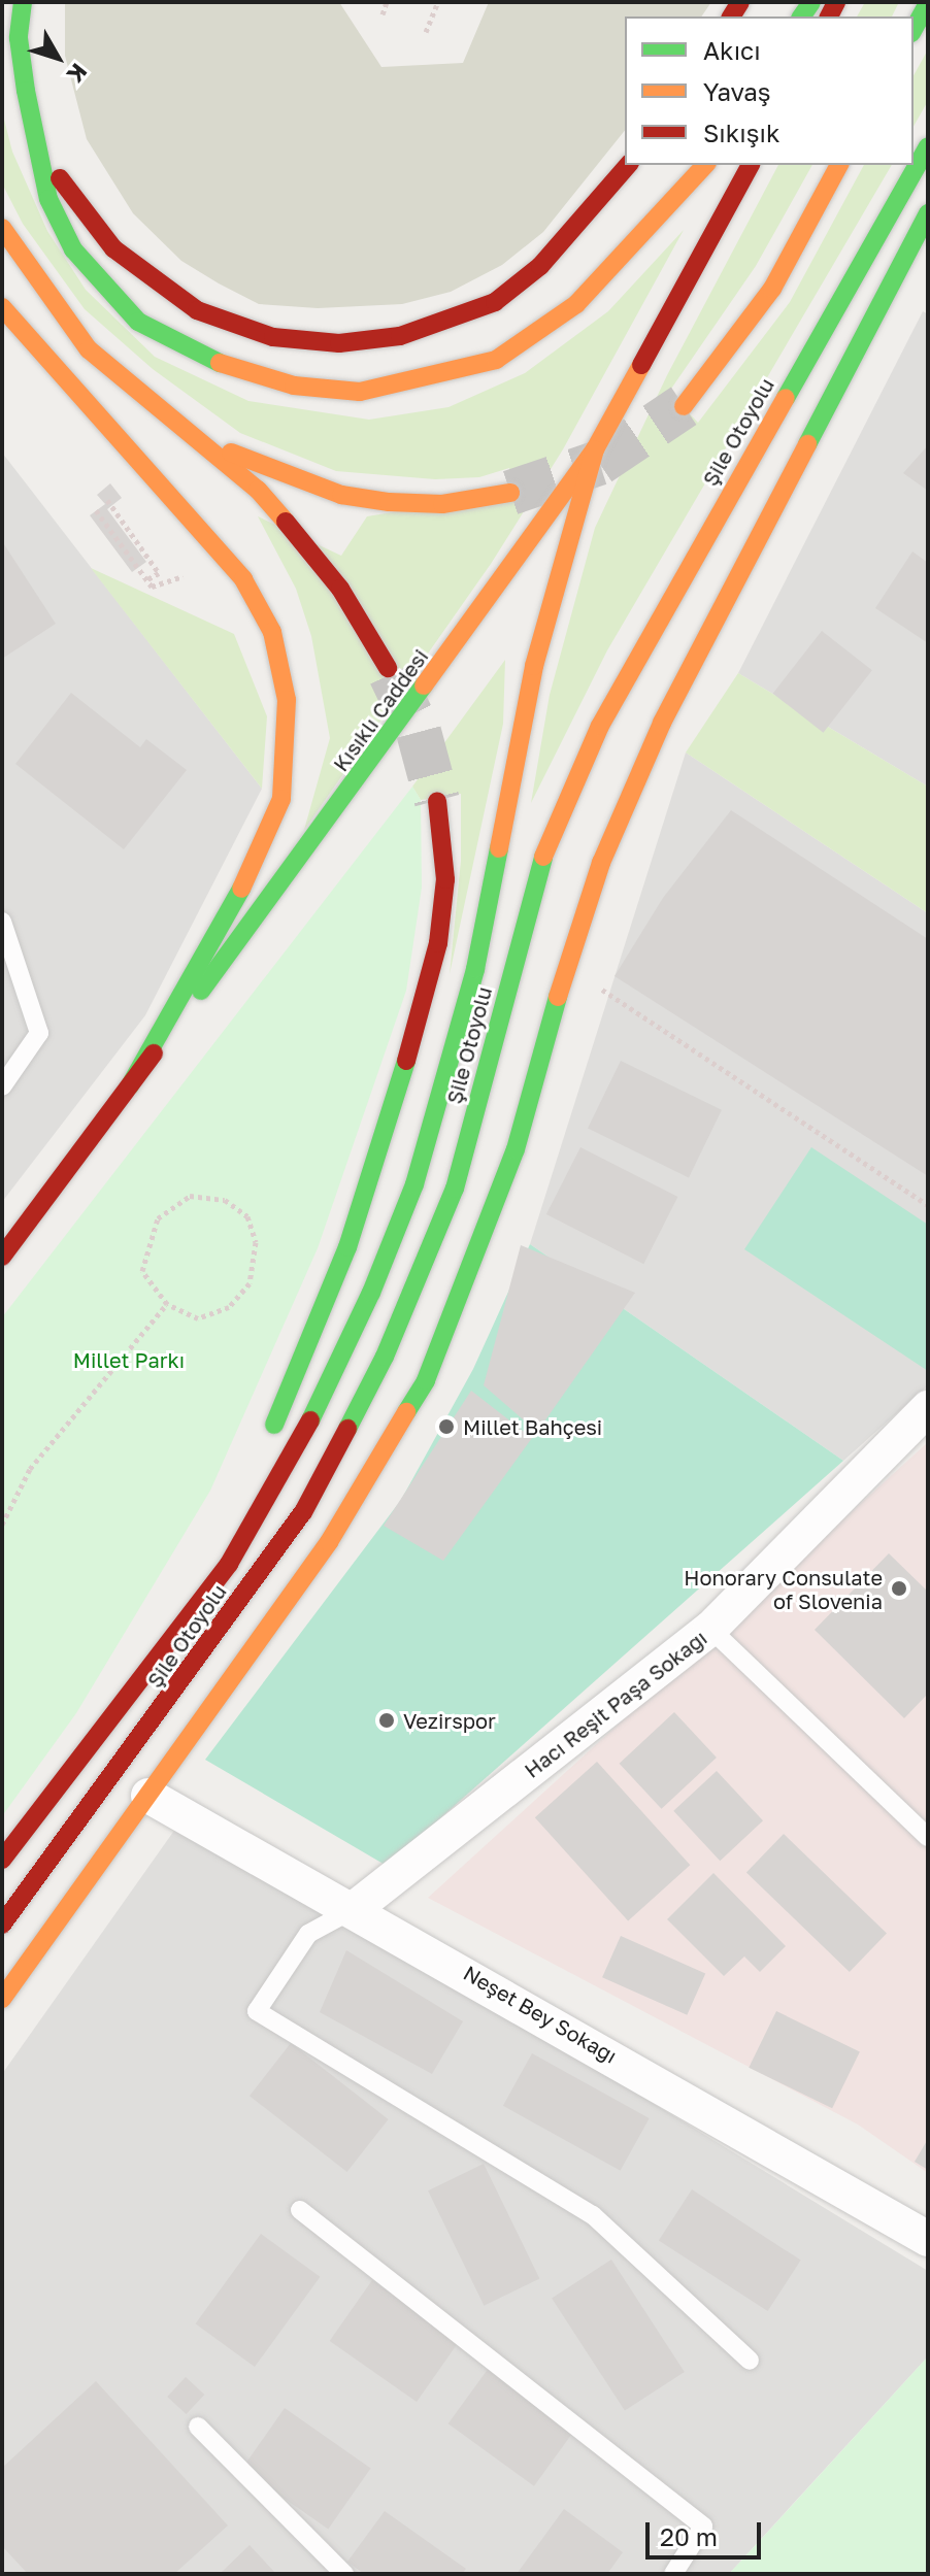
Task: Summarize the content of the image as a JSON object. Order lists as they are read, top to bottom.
{
  "streets": {
    "main road": ["Şile Otoyolu", "Kısıklı Caddesi"],
    "street": ["Hacı Reşit Paşa Sokağı", "Neşet Bey Sokağı"]
  },
  "crossings": [
    ["Şile Otoyolu", "Kısıklı Caddesi"],
    ["Hacı Reşit Paşa Sokağı", "Neşet Bey Sokağı"]
  ],
  "parks": ["Millet Parkı"],
  "places": ["Millet Bahçesi", "Honorary Consulate of Slovenia", "Vezirspor"],
  "legend": ["Akıcı", "Yavaş", "Sıkışık"],
  "scale_bar": "20 m",
  "north": "bottom right"
}
